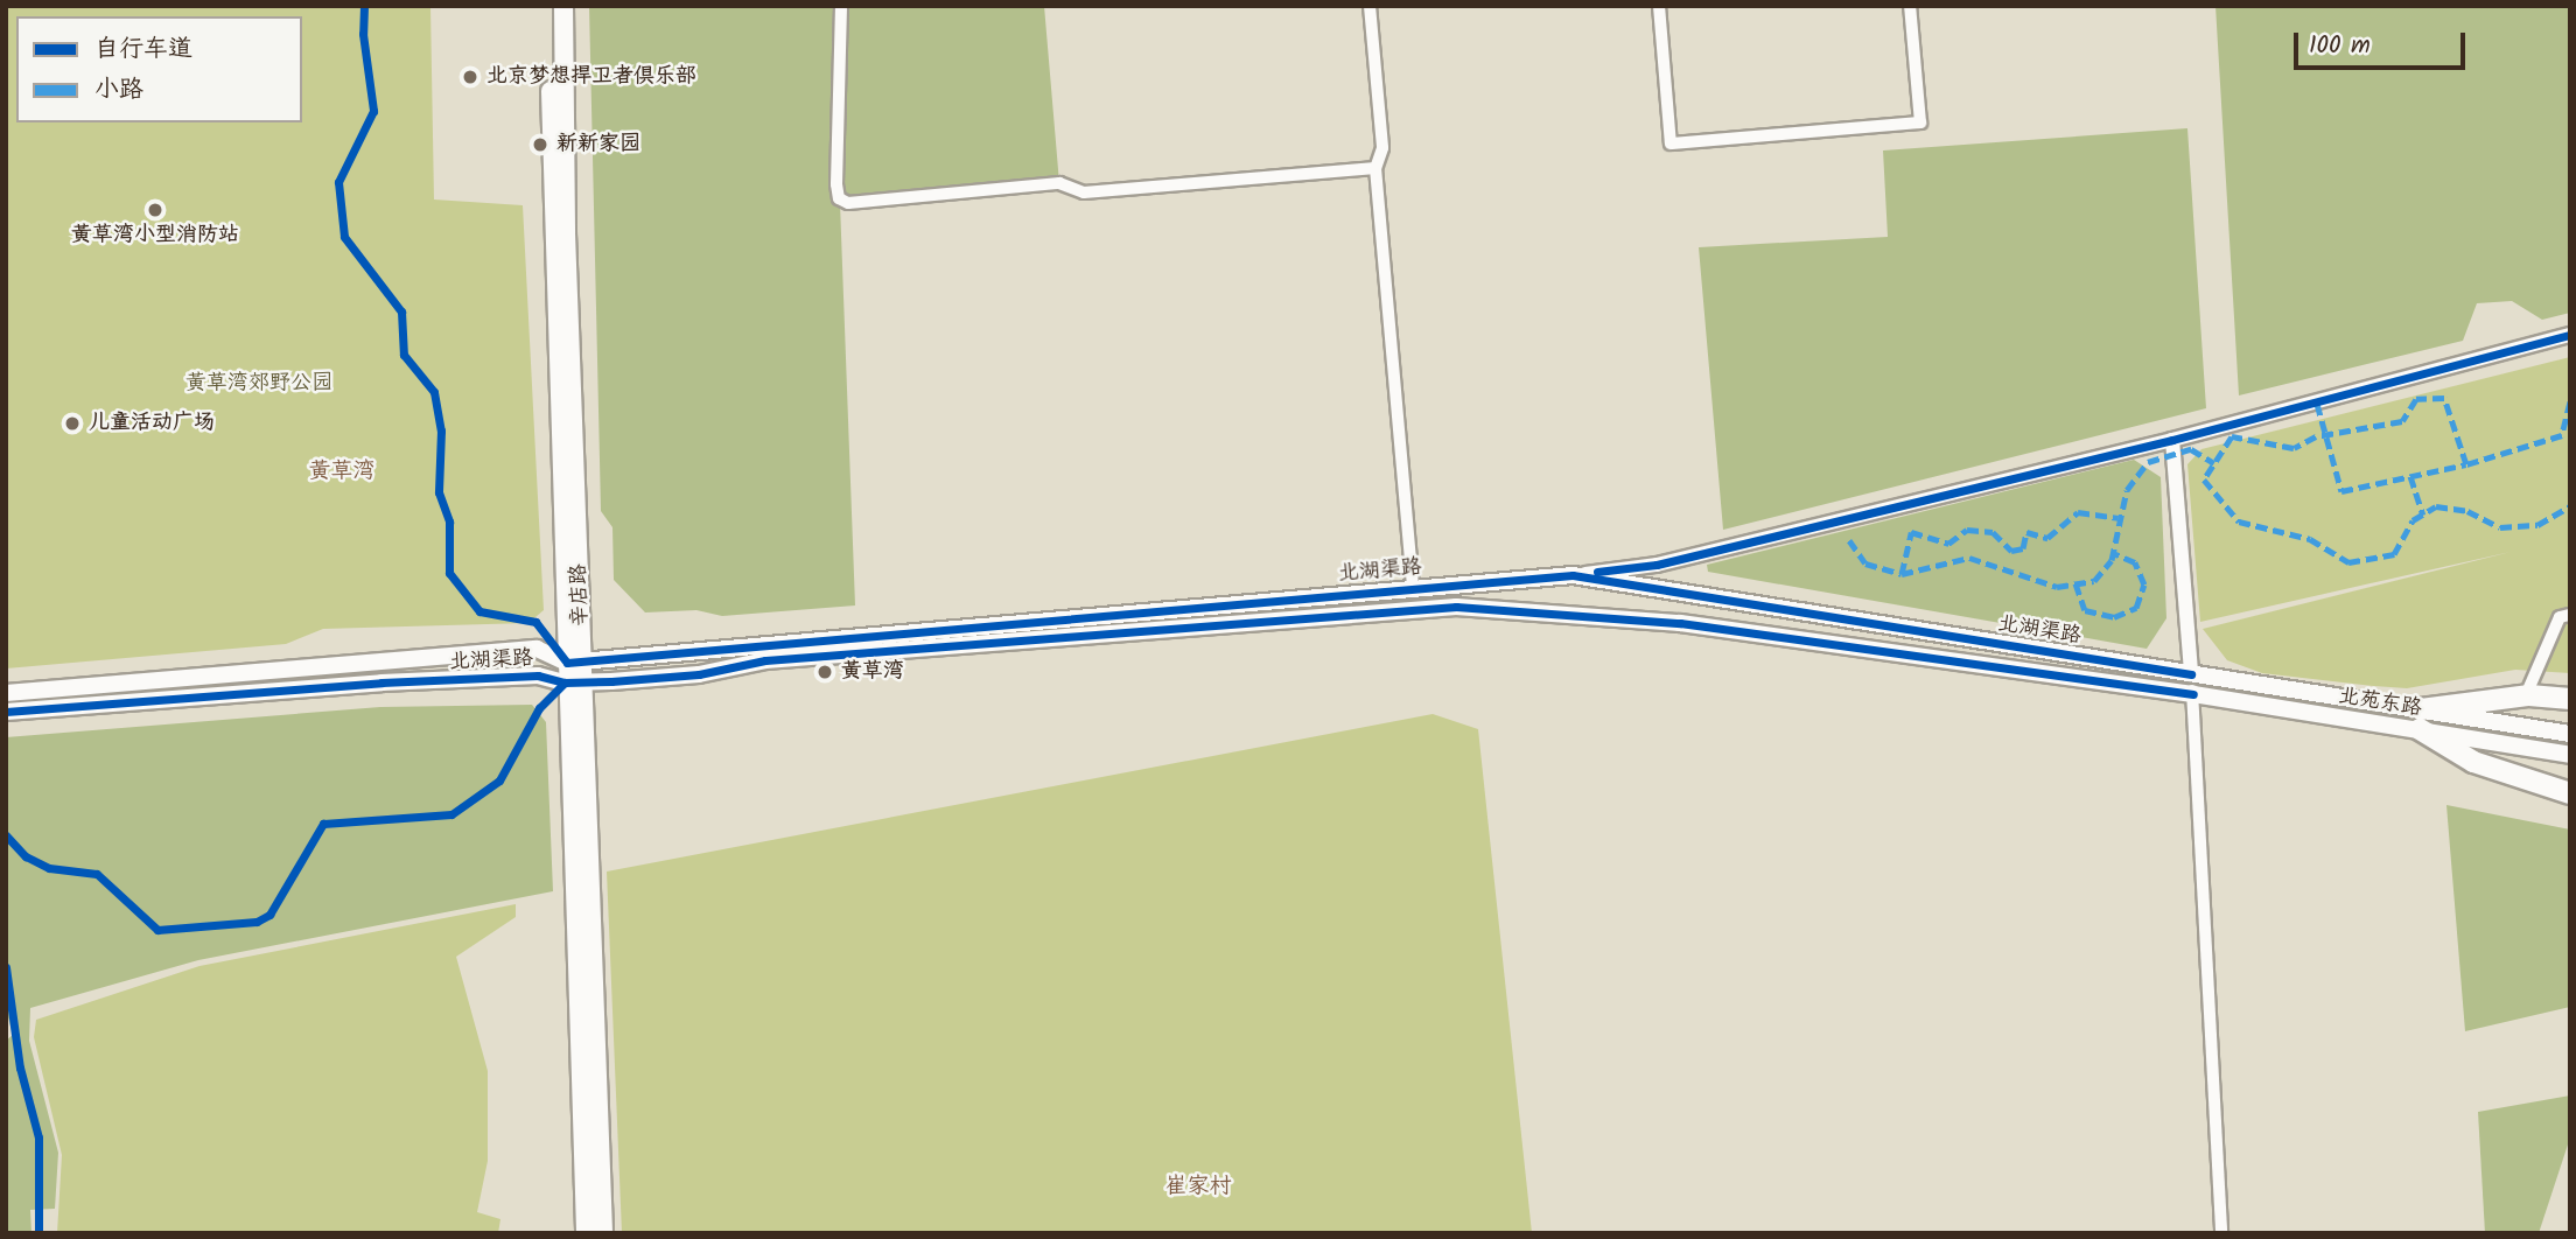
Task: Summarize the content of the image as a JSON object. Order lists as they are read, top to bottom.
{
  "streets": {
    "main road": ["北湖渠路", "辛店路", "北苑东路"]
  },
  "crossings": [
    ["北湖渠路", "辛店路"],
    ["北湖渠路", "北苑东路"]
  ],
  "districts": ["黄草湾", "崔家村"],
  "parks": ["黄草湾郊野公园"],
  "places": [
    "北京梦想捍卫者俱乐部",
    "新新家园",
    "黄草湾小型消防站",
    "儿童活动广场",
    "黄草湾"
  ],
  "legend": ["自行车道", "小路"],
  "scale_bar": "100 m"
}
